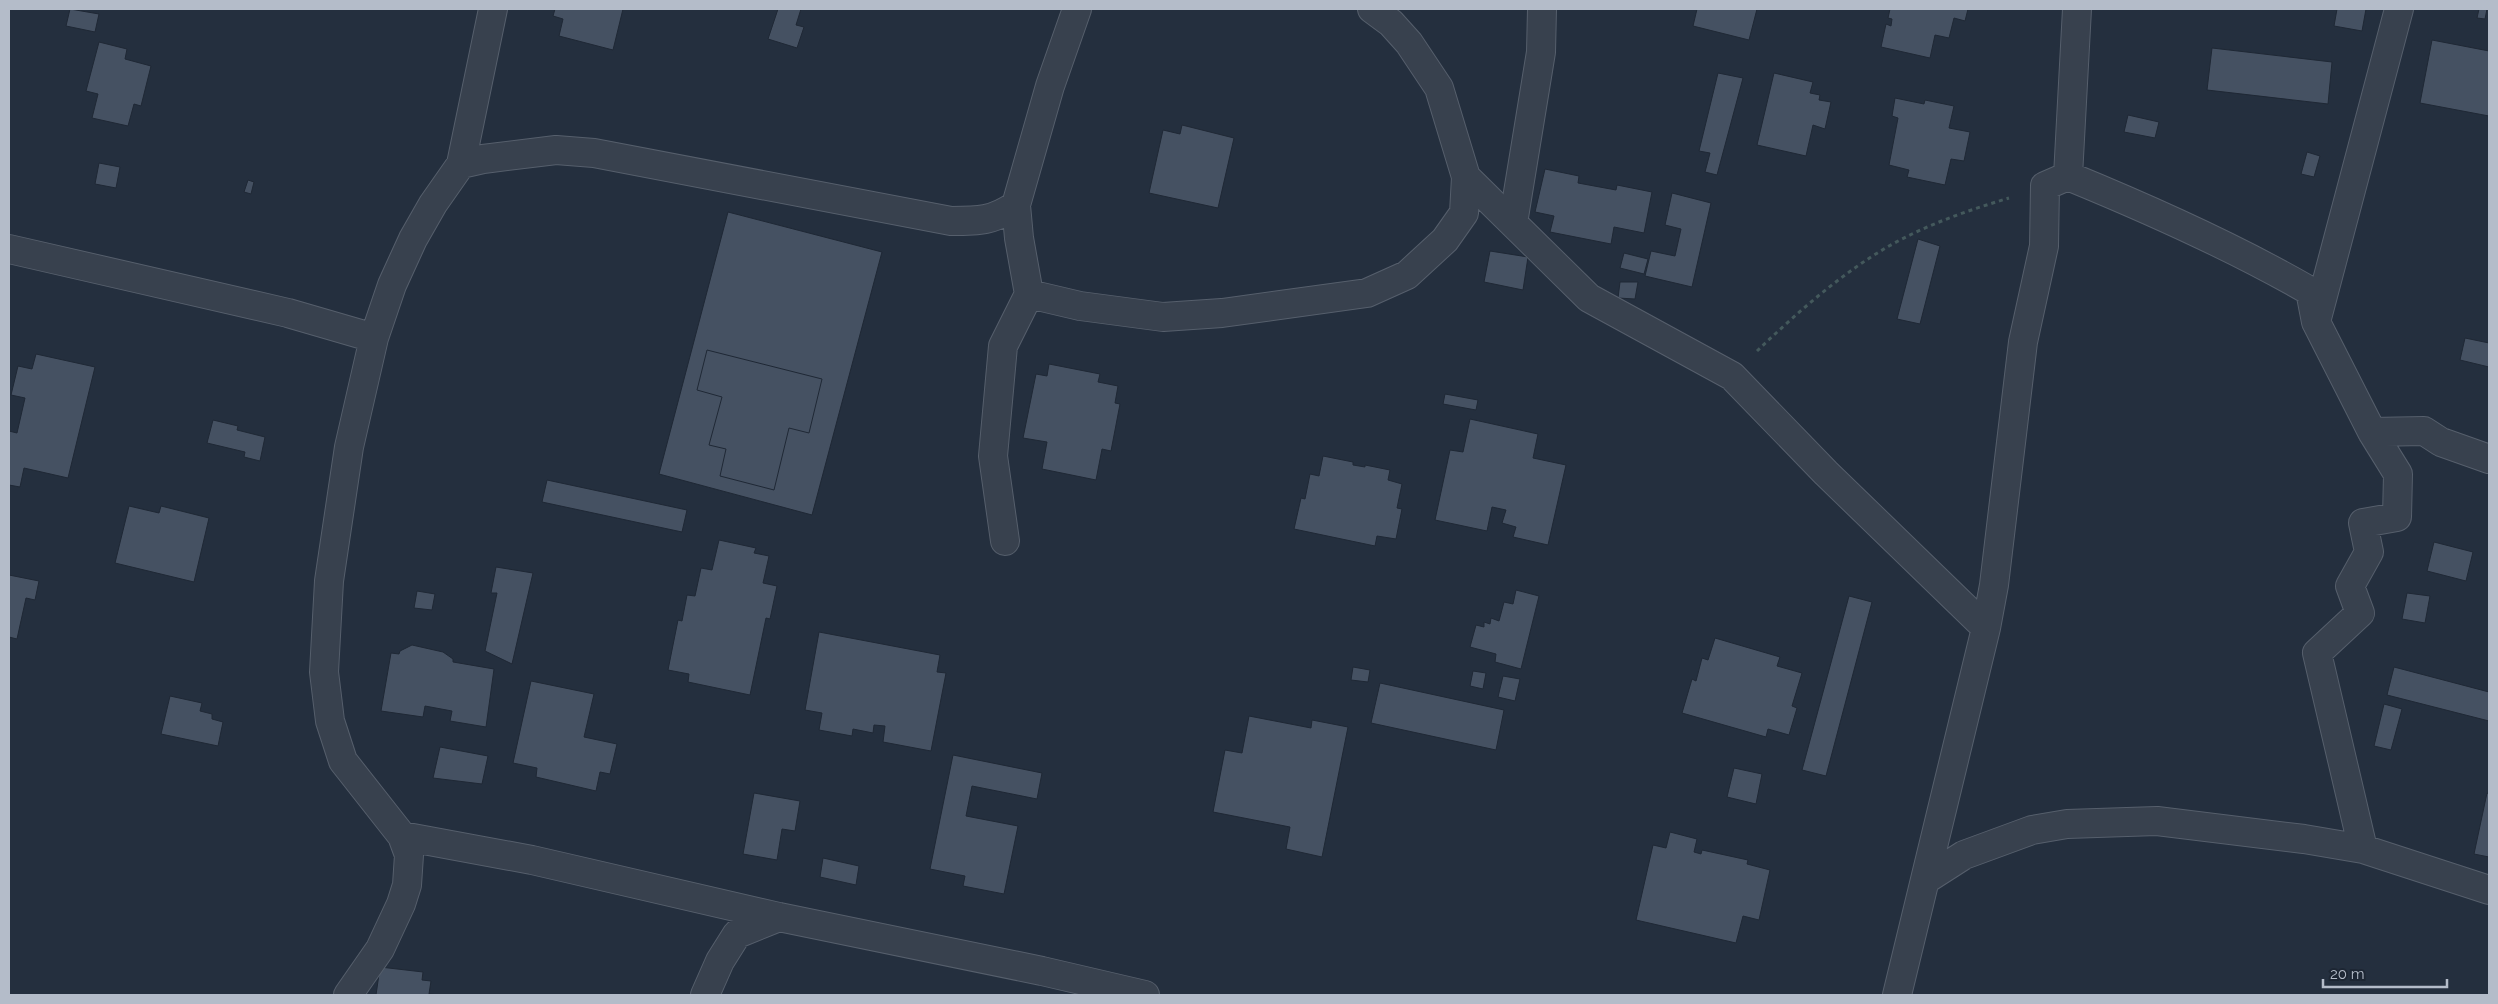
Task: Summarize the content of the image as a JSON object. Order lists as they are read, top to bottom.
{
  "scale_bar": "20 m"
}
